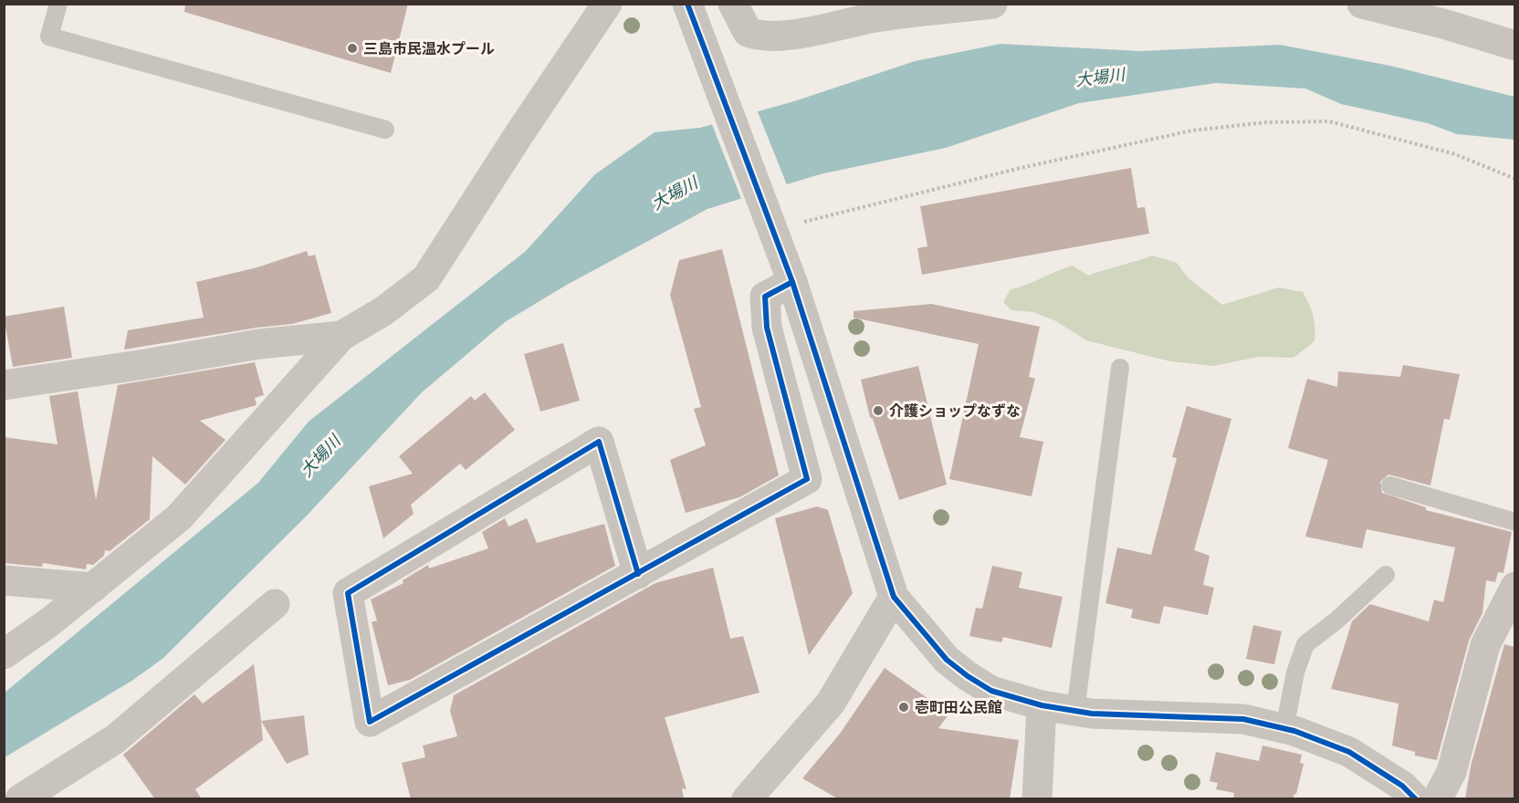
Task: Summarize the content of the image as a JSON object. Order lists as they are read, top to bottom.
{
  "water": ["大場川"],
  "places": ["三島市民温水プール", "介護ショップなずな", "壱町田公民館"]
}
